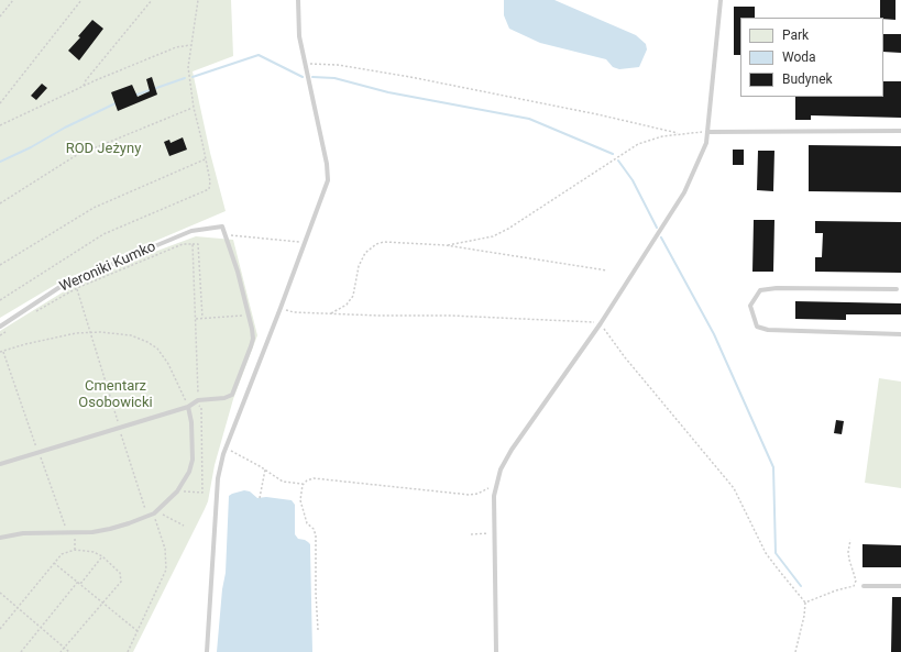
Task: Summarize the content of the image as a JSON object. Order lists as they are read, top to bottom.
{
  "streets": {
    "lane": ["Weroniki Kumko"]
  },
  "parks": ["ROD Jeżyny", "Cmentarz Osobowicki"],
  "legend": ["Park", "Woda", "Budynek"]
}
